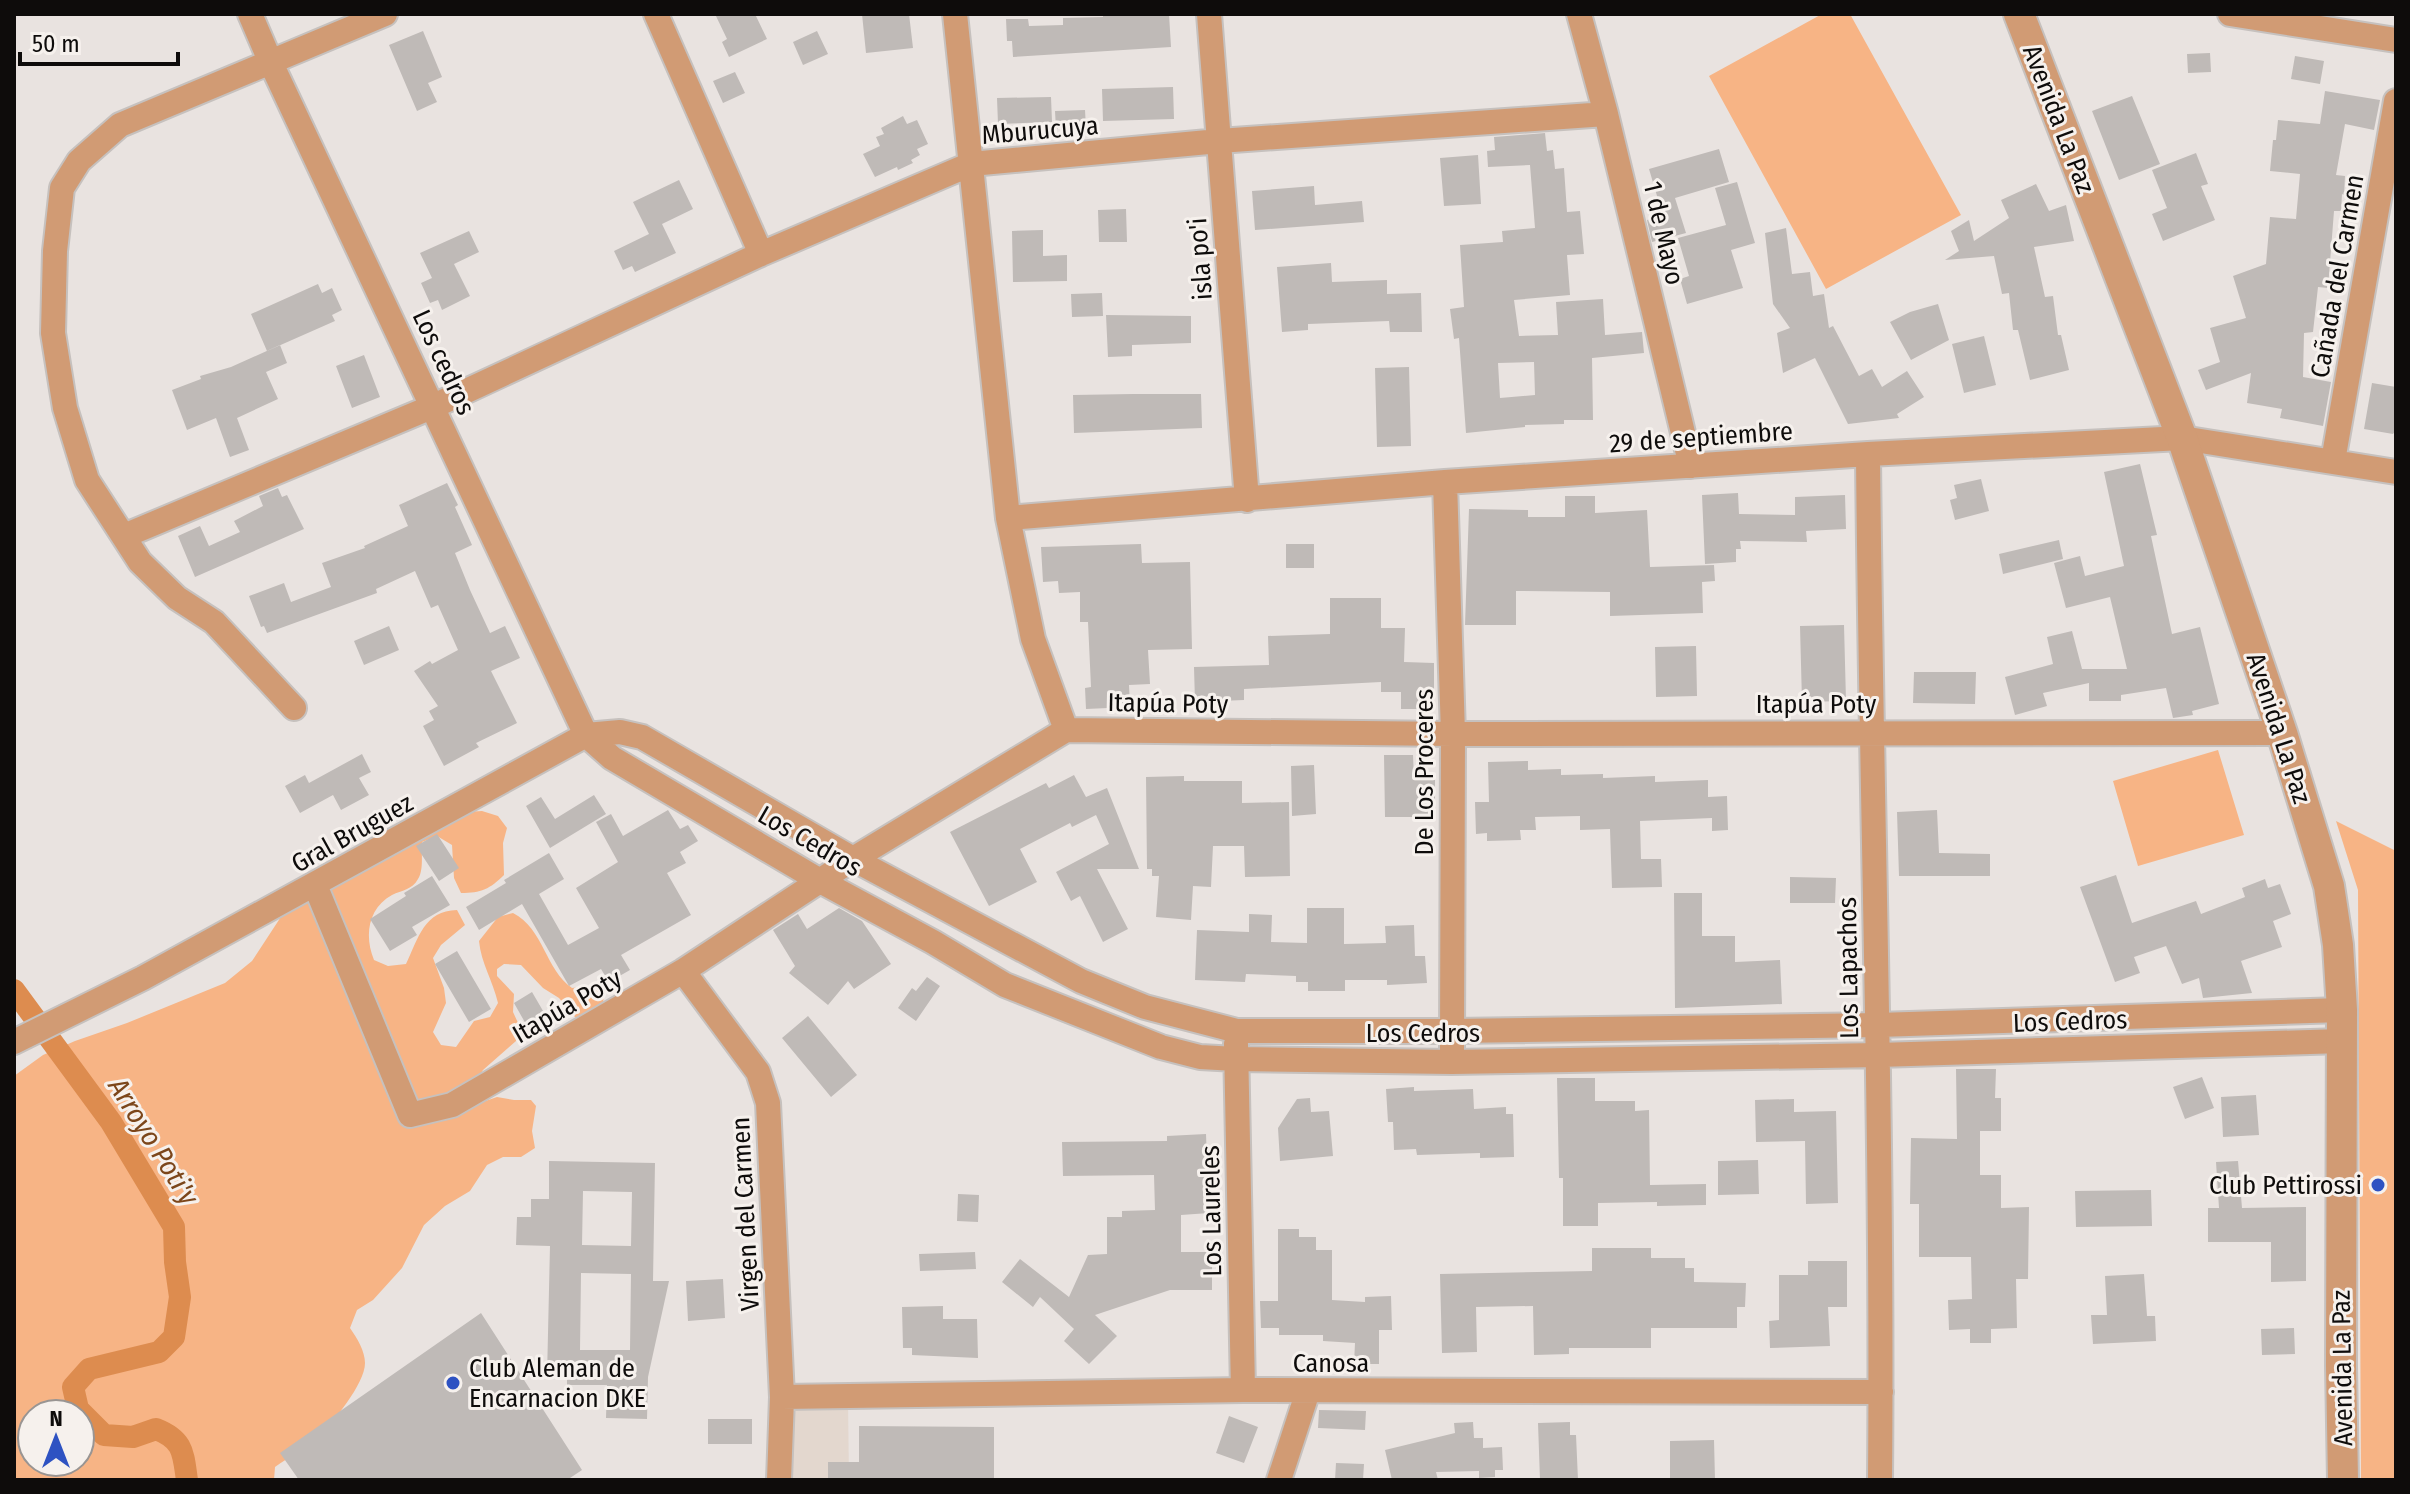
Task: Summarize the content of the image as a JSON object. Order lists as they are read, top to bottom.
{
  "streets": {
    "street": [
      "Avenida La Paz",
      "Mburucuya",
      "1 de Mayo",
      "isla po'i",
      "Cañada del Carmen",
      "Los cedros",
      "29 de septiembre",
      "Itapúa Poty",
      "De Los Proceres",
      "Gral Bruguez",
      "Los Cedros",
      "Los Lapachos",
      "Los Laureles",
      "Virgen del Carmen",
      "Canosa"
    ]
  },
  "crossings": [
    ["Avenida La Paz", "29 de septiembre"],
    ["Avenida La Paz", "Itapúa Poty"],
    ["Avenida La Paz", "Los Cedros"],
    ["Mburucuya", "1 de Mayo"],
    ["Mburucuya", "isla po'i"],
    ["Mburucuya", "Los cedros"],
    ["1 de Mayo", "29 de septiembre"],
    ["isla po'i", "29 de septiembre"],
    ["Cañada del Carmen", "29 de septiembre"],
    ["Los cedros", "Gral Bruguez"],
    ["Los cedros", "Los Cedros"],
    ["29 de septiembre", "De Los Proceres"],
    ["29 de septiembre", "Los Lapachos"],
    ["Itapúa Poty", "De Los Proceres"],
    ["Itapúa Poty", "Gral Bruguez"],
    ["Itapúa Poty", "Los Cedros"],
    ["Itapúa Poty", "Los Lapachos"],
    ["Itapúa Poty", "Virgen del Carmen"],
    ["De Los Proceres", "Los Cedros"],
    ["Gral Bruguez", "Los Cedros"],
    ["Los Cedros", "Los Lapachos"],
    ["Los Cedros", "Los Laureles"],
    ["Los Lapachos", "Canosa"],
    ["Los Laureles", "Canosa"],
    ["Virgen del Carmen", "Canosa"]
  ],
  "water": ["Arroyo Poti'y"],
  "places": ["Club Pettirossi", "Club Aleman de Encarnacion DKE"],
  "scale_bar": "50 m",
  "north": "top"
}
